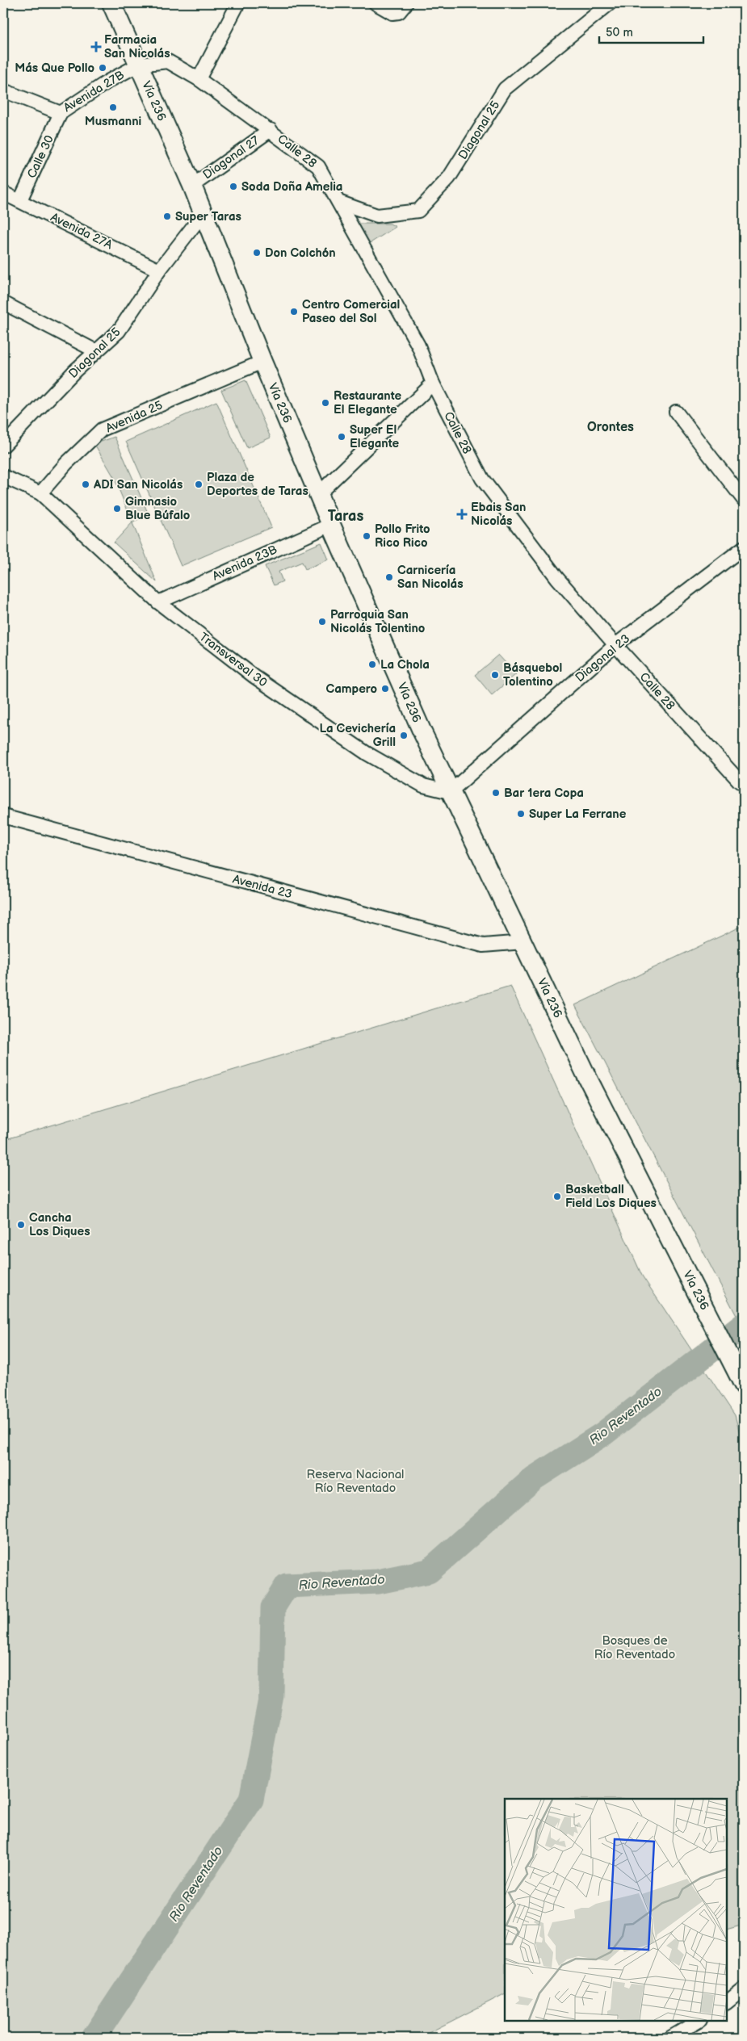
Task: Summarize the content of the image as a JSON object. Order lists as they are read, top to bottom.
{
  "streets": {
    "main road": ["Vía 236"],
    "street": [
      "Avenida 27B",
      "Diagonal 25",
      "Calle 28",
      "Calle 30",
      "Diagonal 27",
      "Avenida 27A",
      "Avenida 25",
      "Avenida 23B",
      "Diagonal 23",
      "Transversal 30",
      "Avenida 23"
    ]
  },
  "crossings": [
    ["Avenida 27B", "Vía 236"],
    ["Avenida 27B", "Calle 28"],
    ["Avenida 27B", "Calle 30"],
    ["Vía 236", "Diagonal 25"],
    ["Vía 236", "Calle 28"],
    ["Vía 236", "Diagonal 27"],
    ["Vía 236", "Avenida 25"],
    ["Vía 236", "Avenida 23B"],
    ["Vía 236", "Diagonal 23"],
    ["Vía 236", "Transversal 30"],
    ["Vía 236", "Avenida 23"],
    ["Diagonal 25", "Calle 28"],
    ["Diagonal 25", "Avenida 27A"],
    ["Calle 28", "Diagonal 27"],
    ["Calle 28", "Diagonal 23"],
    ["Calle 30", "Avenida 27A"],
    ["Avenida 25", "Transversal 30"],
    ["Avenida 23B", "Transversal 30"],
    ["Diagonal 23", "Transversal 30"]
  ],
  "districts": ["Orontes", "Taras"],
  "water": ["Rio Reventado"],
  "parks": ["Reserva Nacional Río Reventado", "Bosques de Río Reventado"],
  "places": {
    "health": ["Farmacia San Nicolás", "Ebais San Nicolás"],
    "other": [
      "Más Que Pollo",
      "Musmanni",
      "Soda Doña Amelia",
      "Super Taras",
      "Don Colchón",
      "Centro Comercial Paseo del Sol",
      "Restaurante El Elegante",
      "Super El Elegante",
      "ADI San Nicolás",
      "Plaza de Deportes de Taras",
      "Gimnasio Blue Búfalo",
      "Pollo Frito Rico Rico",
      "Carnicería San Nicolás",
      "Parroquia San Nicolás Tolentino",
      "La Chola",
      "Básquebol Tolentino",
      "Campero",
      "La Cevichería Grill",
      "Bar 1era Copa",
      "Super La Ferrane",
      "Basketball Field Los Diques",
      "Cancha Los Diques"
    ]
  },
  "scale_bar": "50 m"
}
